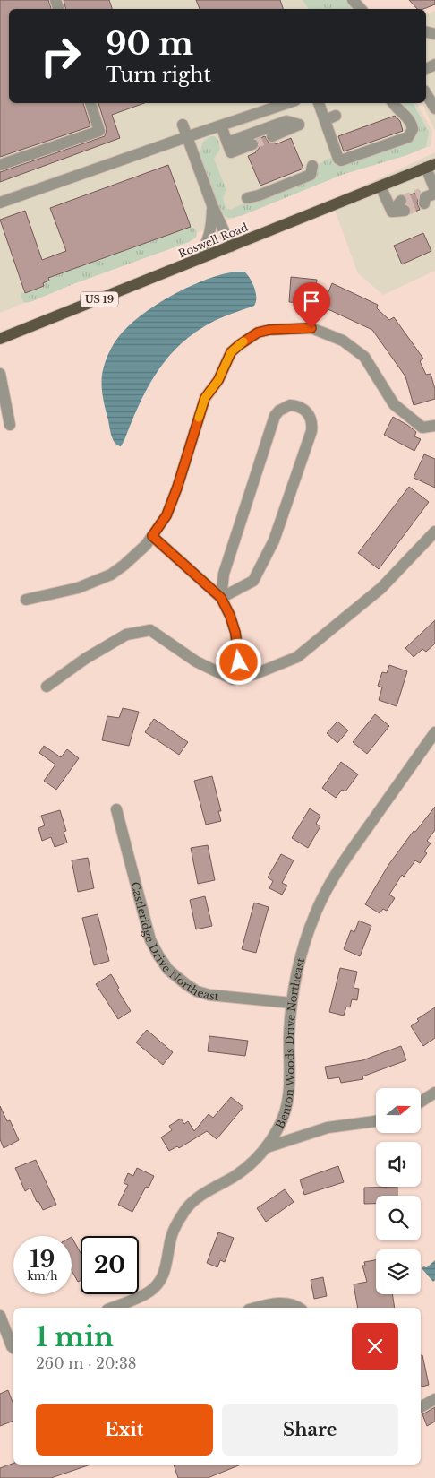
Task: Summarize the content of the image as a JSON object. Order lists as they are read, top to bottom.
{
  "streets": {
    "main road": ["Roswell Road", "US 19"],
    "street": ["Castleridge Drive Northeast", "Benton Woods Drive Northeast"]
  },
  "crossings": [
    ["Castleridge Drive Northeast", "Benton Woods Drive Northeast"]
  ],
  "north": "right",
  "page": {
    "turn": ["90 m", "Turn right"],
    "speed": "19 km/h",
    "limit": "20",
    "heading": ["1 min", "260 m · 20:38"],
    "buttons": ["Exit", "Share"]
  }
}
